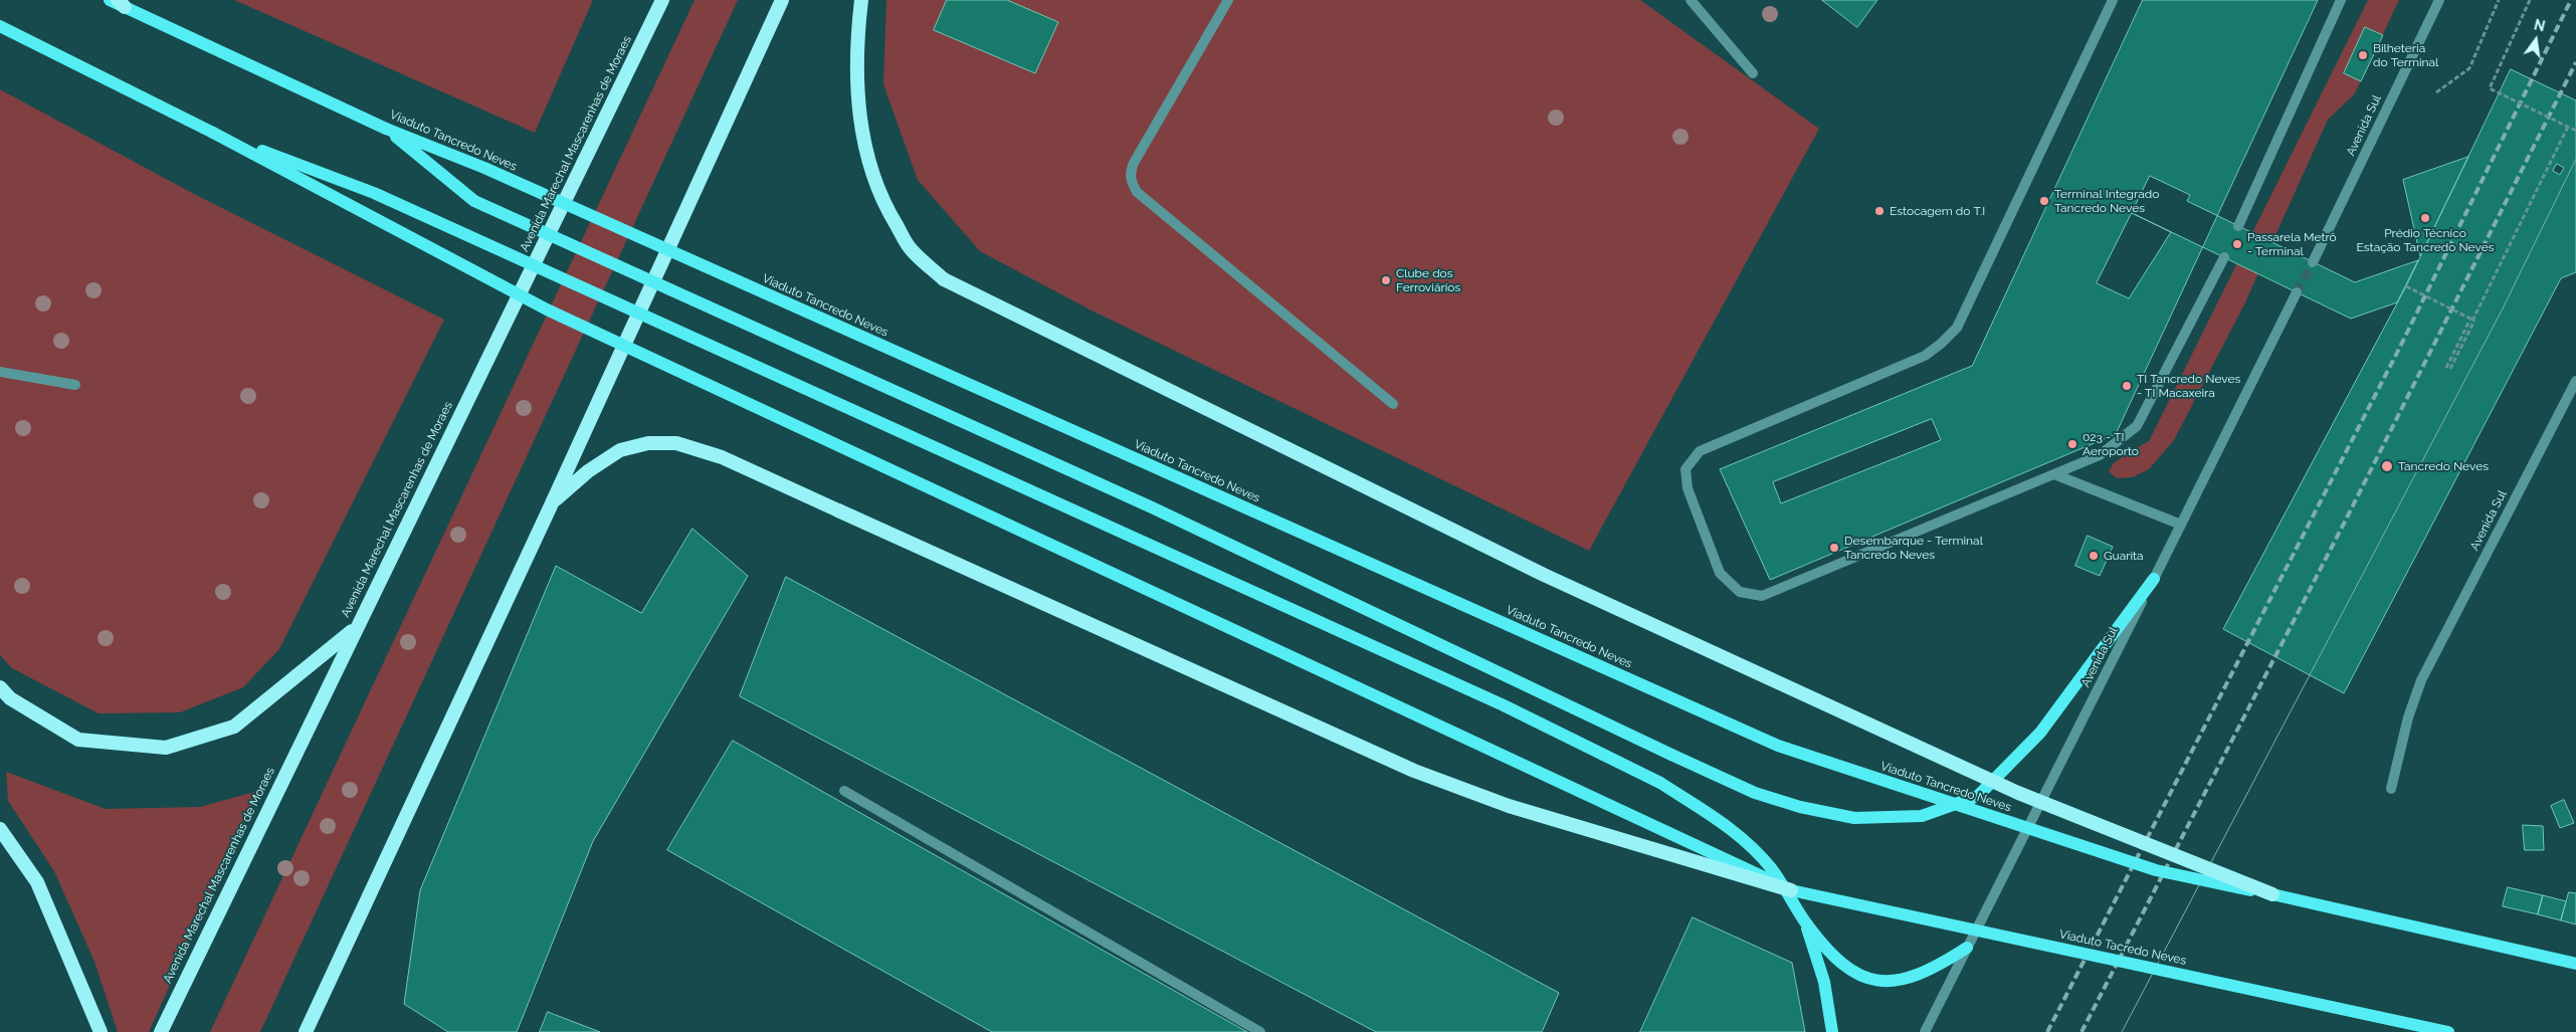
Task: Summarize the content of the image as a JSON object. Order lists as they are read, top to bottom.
{
  "streets": {
    "highway": ["Avenida Marechal Mascarenhas de Moraes"],
    "main road": ["Viaduto Tancredo Neves", "Viaduto Tacredo Neves"],
    "street": ["Avenida Sul"]
  },
  "places": [
    "Bilheteria do Terminal",
    "Terminal Integrado Tancredo Neves",
    "Estocagem do T.I",
    "Prédio Técnico Estação Tancredo Neves",
    "Passarela Metrô - Terminal",
    "Clube dos Ferroviários",
    "TI Tancredo Neves - TI Macaxeira",
    "023 - TI Aeroporto",
    "Tancredo Neves",
    "Desembarque - Terminal Tancredo Neves",
    "Guarita"
  ],
  "north": "top"
}
